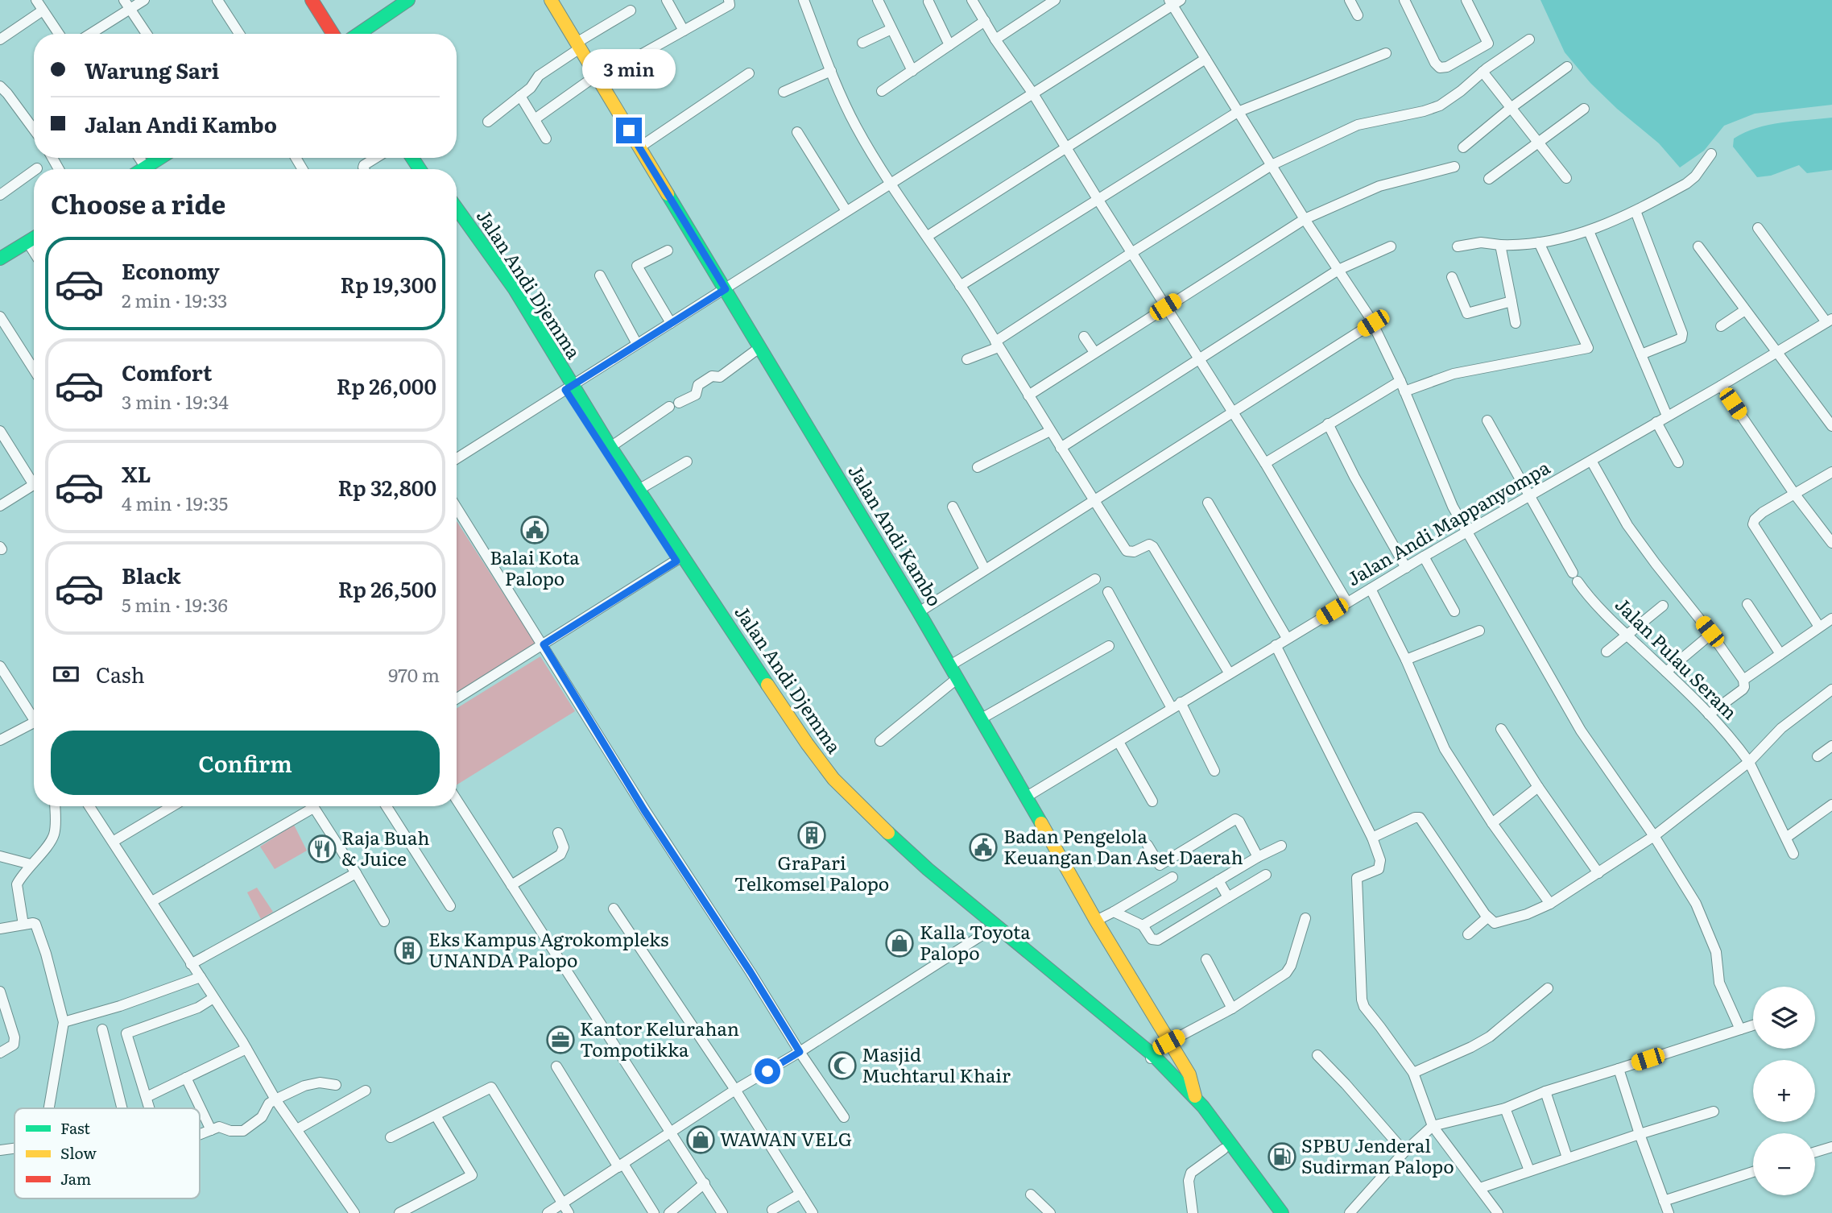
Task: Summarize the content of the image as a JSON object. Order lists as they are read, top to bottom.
{
  "streets": {
    "main road": ["Jalan Andi Djemma", "Jalan Andi Kambo"],
    "street": ["Jalan Andi Mappanyompa", "Jalan Pulau Seram"]
  },
  "crossings": [
    ["Jalan Andi Djemma", "Jalan Andi Kambo"],
    ["Jalan Andi Mappanyompa", "Jalan Andi Kambo"],
    ["Jalan Andi Mappanyompa", "Jalan Pulau Seram"]
  ],
  "places": {
    "public building": ["Balai Kota Palopo", "Badan Pengelola Keuangan Dan Aset Daerah"],
    "building": ["GraPari Telkomsel Palopo", "Eks Kampus Agrokompleks UNANDA Palopo"],
    "restaurant": ["Raja Buah & Juice"],
    "shop": ["Kalla Toyota Palopo", "WAWAN VELG"],
    "office": ["Kantor Kelurahan Tompotikka"],
    "mosque": ["Masjid Muchtarul Khair"],
    "fuel station": ["SPBU Jenderal Sudirman Palopo"]
  },
  "legend": ["Fast", "Slow", "Jam"],
  "page": {
    "banner": ["Warung Sari", "Jalan Andi Kambo"],
    "bubble": "3 min",
    "heading": "Choose a ride",
    "list": [
      {
        "name": "Economy",
        "note": "2 min · 19:33",
        "value": "Rp 19,300"
      },
      {
        "name": "Comfort",
        "note": "3 min · 19:34",
        "value": "Rp 26,000"
      },
      {
        "name": "XL",
        "note": "4 min · 19:35",
        "value": "Rp 32,800"
      },
      {
        "name": "Black",
        "note": "5 min · 19:36",
        "value": "Rp 26,500"
      }
    ],
    "pay": ["Cash", "970 m"],
    "buttons": "Confirm",
    "map_buttons": ["+", "−"]
  }
}
